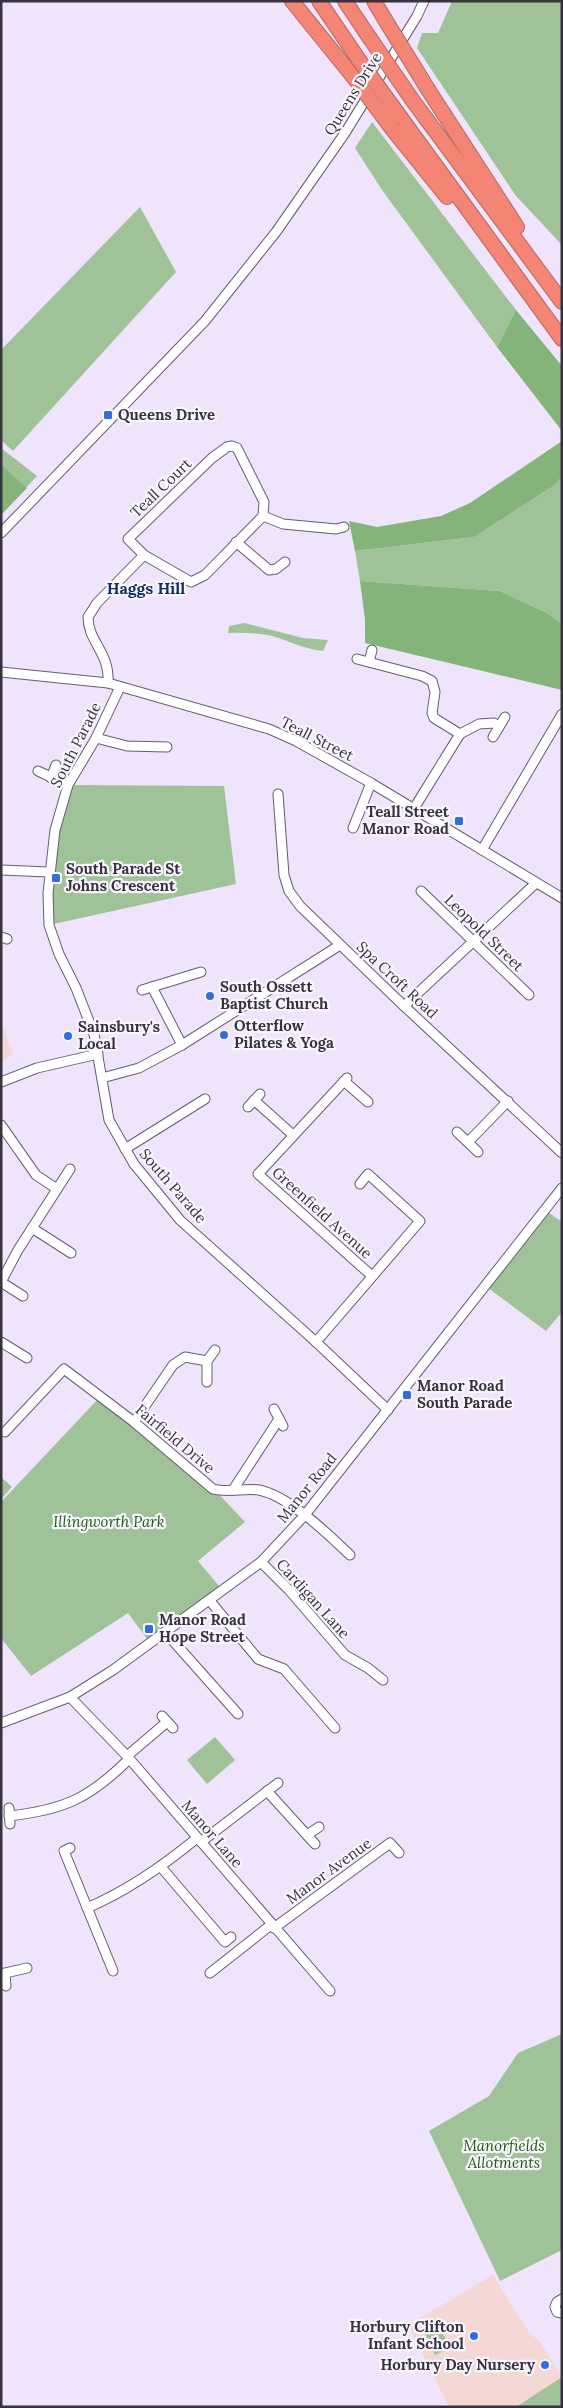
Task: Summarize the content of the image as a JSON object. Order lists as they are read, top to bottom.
{
  "streets": {
    "street": [
      "Queens Drive",
      "Teall Court",
      "Teall Street",
      "South Parade",
      "Leopold Street",
      "Spa Croft Road",
      "Greenfield Avenue",
      "Fairfield Drive",
      "Manor Road",
      "Cardigan Lane",
      "Manor Lane",
      "Manor Avenue"
    ]
  },
  "crossings": [
    ["Teall Street", "South Parade"],
    ["South Parade", "Manor Road"],
    ["Fairfield Drive", "Manor Road"],
    ["Manor Road", "Cardigan Lane"],
    ["Manor Road", "Manor Lane"],
    ["Manor Lane", "Manor Avenue"]
  ],
  "districts": ["Haggs Hill"],
  "parks": ["Illingworth Park", "Manorfields Allotments"],
  "places": {
    "transit": [
      "Queens Drive",
      "Teall Street Manor Road",
      "South Parade St Johns Crescent",
      "Manor Road South Parade",
      "Manor Road Hope Street"
    ],
    "other": [
      "South Ossett Baptist Church",
      "Otterflow Pilates & Yoga",
      "Sainsbury's Local",
      "Horbury Clifton Infant School",
      "Horbury Day Nursery"
    ]
  }
}
